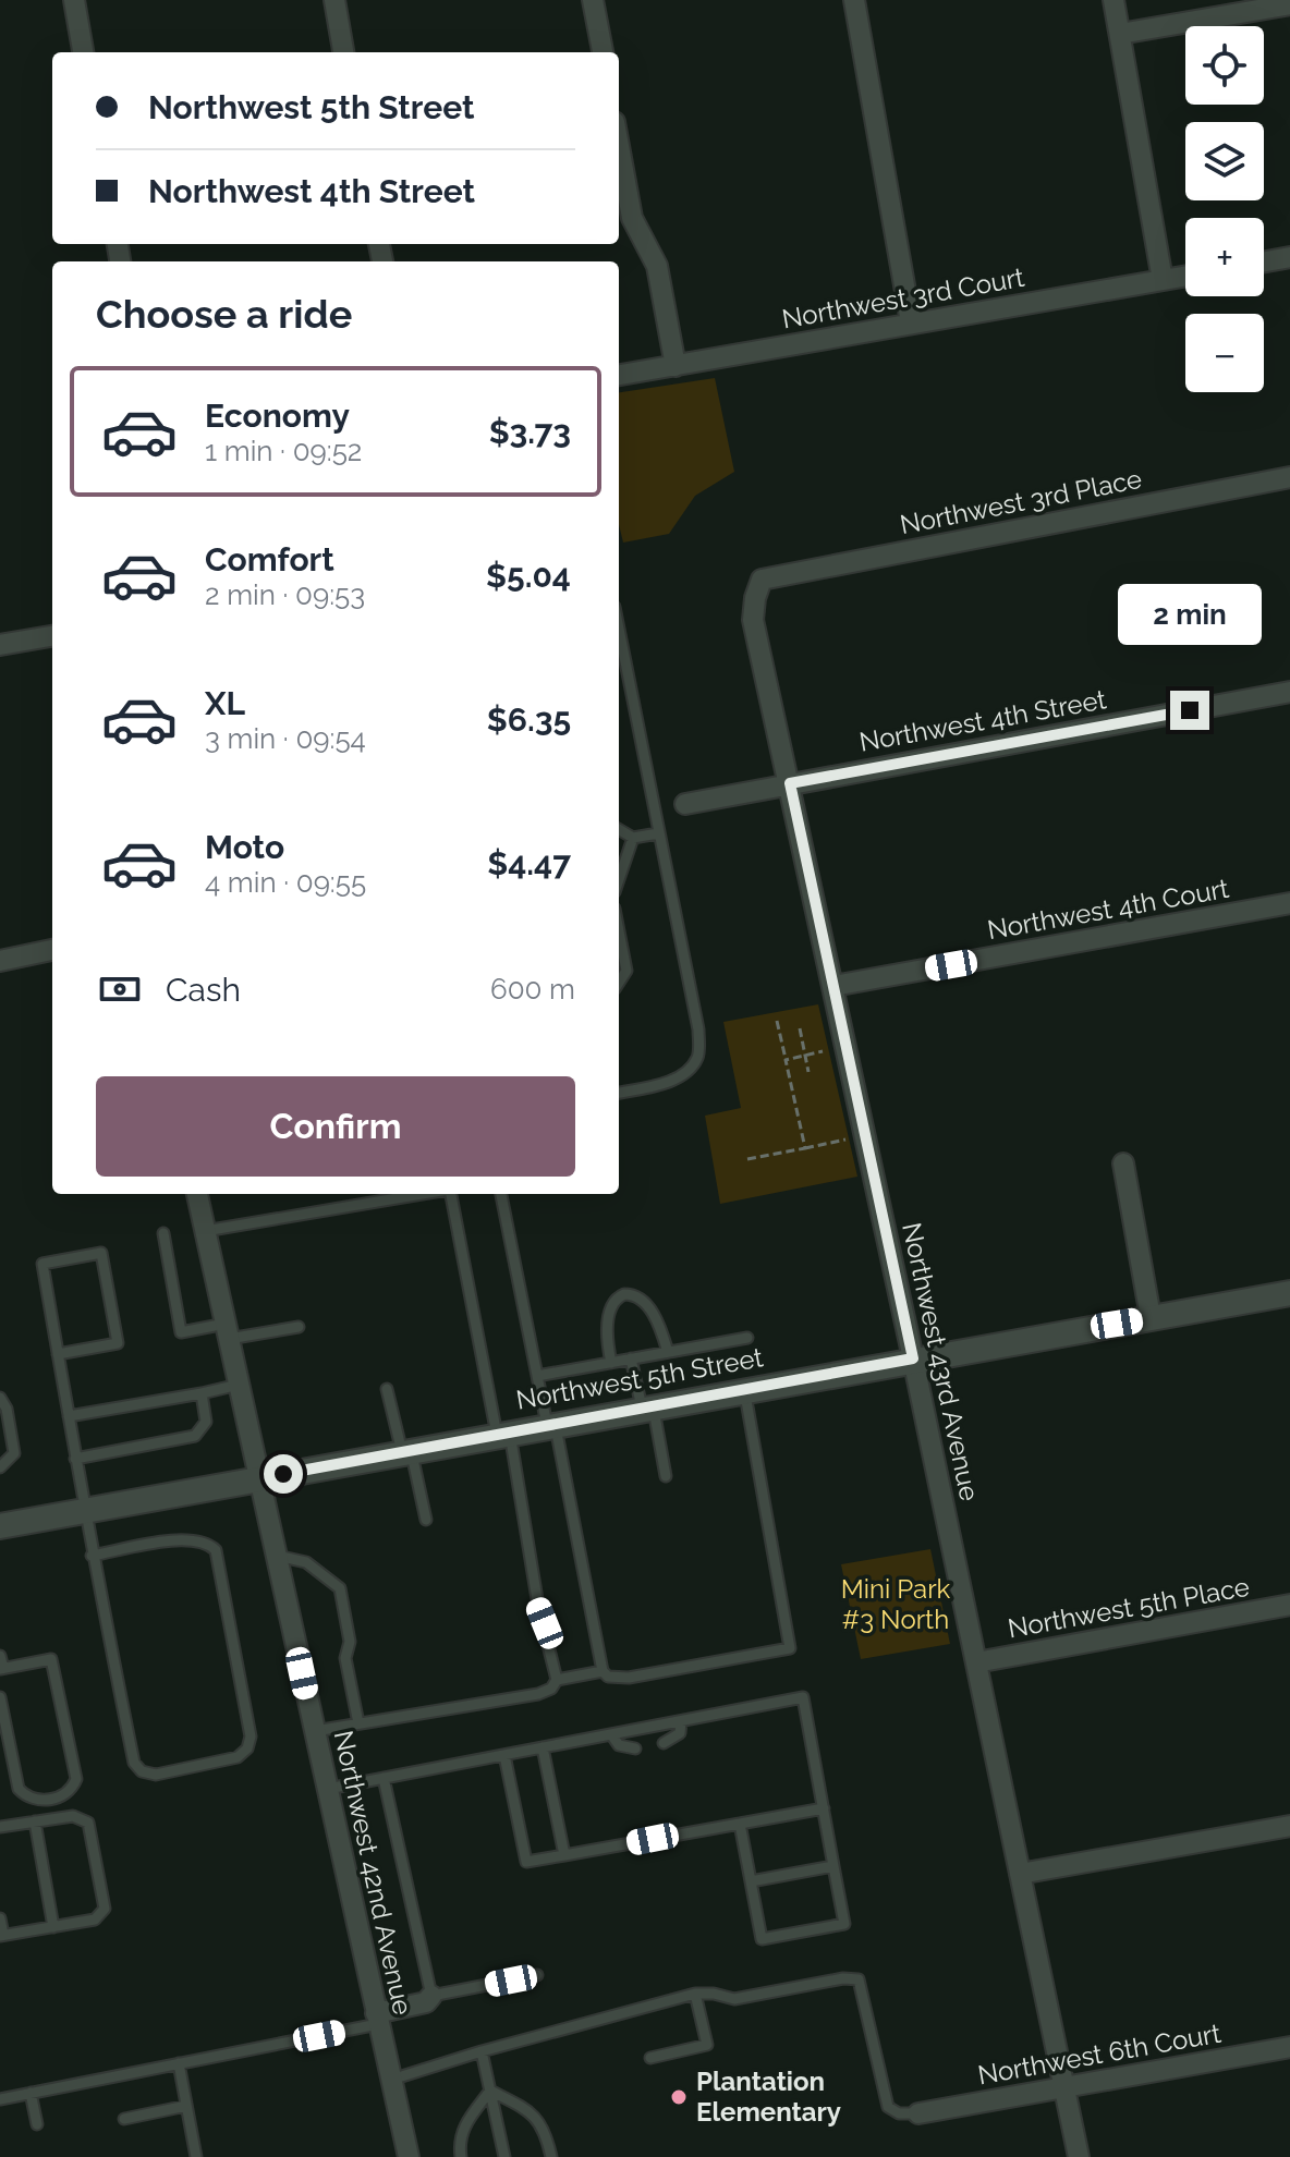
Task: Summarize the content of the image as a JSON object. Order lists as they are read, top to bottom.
{
  "streets": {
    "street": [
      "Northwest 3rd Court",
      "Northwest 3rd Place",
      "Northwest 4th Street",
      "Northwest 4th Court",
      "Northwest 43rd Avenue",
      "Northwest 5th Street",
      "Northwest 5th Place",
      "Northwest 42nd Avenue",
      "Northwest 6th Court"
    ]
  },
  "crossings": [
    ["Northwest 3rd Place", "Northwest 43rd Avenue"],
    ["Northwest 4th Street", "Northwest 43rd Avenue"],
    ["Northwest 4th Court", "Northwest 43rd Avenue"],
    ["Northwest 43rd Avenue", "Northwest 5th Street"],
    ["Northwest 43rd Avenue", "Northwest 5th Place"],
    ["Northwest 43rd Avenue", "Northwest 6th Court"],
    ["Northwest 5th Street", "Northwest 42nd Avenue"]
  ],
  "parks": ["Mini Park #3 North"],
  "places": ["Plantation Elementary"],
  "page": {
    "map_buttons": ["+", "−"],
    "banner": ["Northwest 5th Street", "Northwest 4th Street"],
    "heading": "Choose a ride",
    "list": [
      {
        "name": "Economy",
        "note": "1 min · 09:52",
        "value": "$3.73"
      },
      {
        "name": "Comfort",
        "note": "2 min · 09:53",
        "value": "$5.04"
      },
      {
        "name": "XL",
        "note": "3 min · 09:54",
        "value": "$6.35"
      },
      {
        "name": "Moto",
        "note": "4 min · 09:55",
        "value": "$4.47"
      }
    ],
    "bubble": "2 min",
    "pay": ["Cash", "600 m"],
    "buttons": "Confirm"
  }
}
